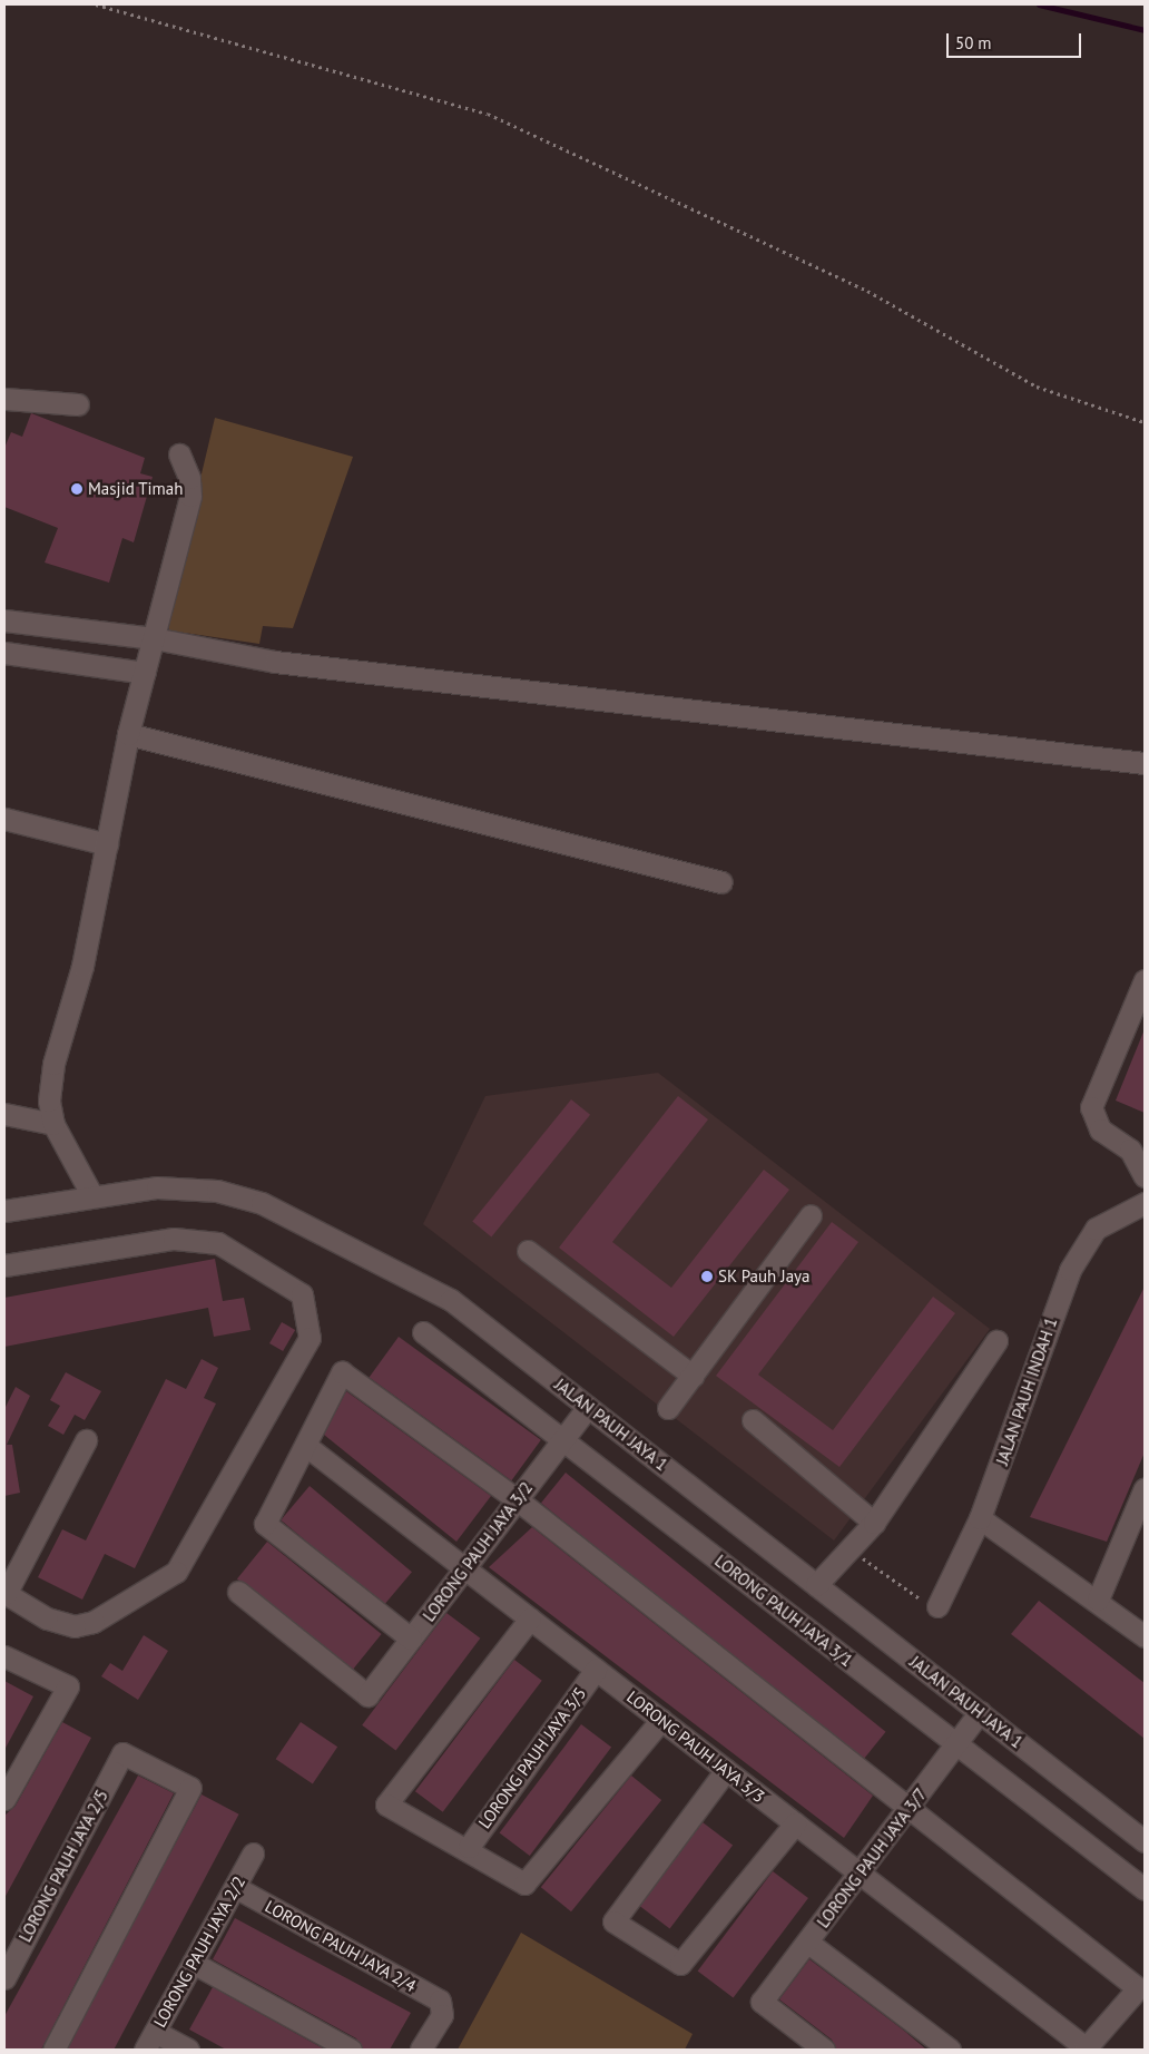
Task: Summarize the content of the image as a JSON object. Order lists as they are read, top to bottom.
{
  "streets": {
    "street": [
      "JALAN PAUH INDAH 1",
      "JALAN PAUH JAYA 1",
      "LORONG PAUH JAYA 3/2",
      "LORONG PAUH JAYA 3/1",
      "LORONG PAUH JAYA 3/3",
      "LORONG PAUH JAYA 3/5",
      "LORONG PAUH JAYA 3/7",
      "LORONG PAUH JAYA 2/5",
      "LORONG PAUH JAYA 2/4",
      "LORONG PAUH JAYA 2/2"
    ]
  },
  "crossings": [
    ["JALAN PAUH JAYA 1", "LORONG PAUH JAYA 3/2"],
    ["JALAN PAUH JAYA 1", "LORONG PAUH JAYA 3/7"],
    ["LORONG PAUH JAYA 3/2", "LORONG PAUH JAYA 3/1"],
    ["LORONG PAUH JAYA 3/2", "LORONG PAUH JAYA 3/3"],
    ["LORONG PAUH JAYA 3/1", "LORONG PAUH JAYA 3/7"],
    ["LORONG PAUH JAYA 3/3", "LORONG PAUH JAYA 3/5"],
    ["LORONG PAUH JAYA 3/3", "LORONG PAUH JAYA 3/7"],
    ["LORONG PAUH JAYA 2/4", "LORONG PAUH JAYA 2/2"]
  ],
  "places": ["Masjid Timah", "SK Pauh Jaya"],
  "scale_bar": "50 m"
}
